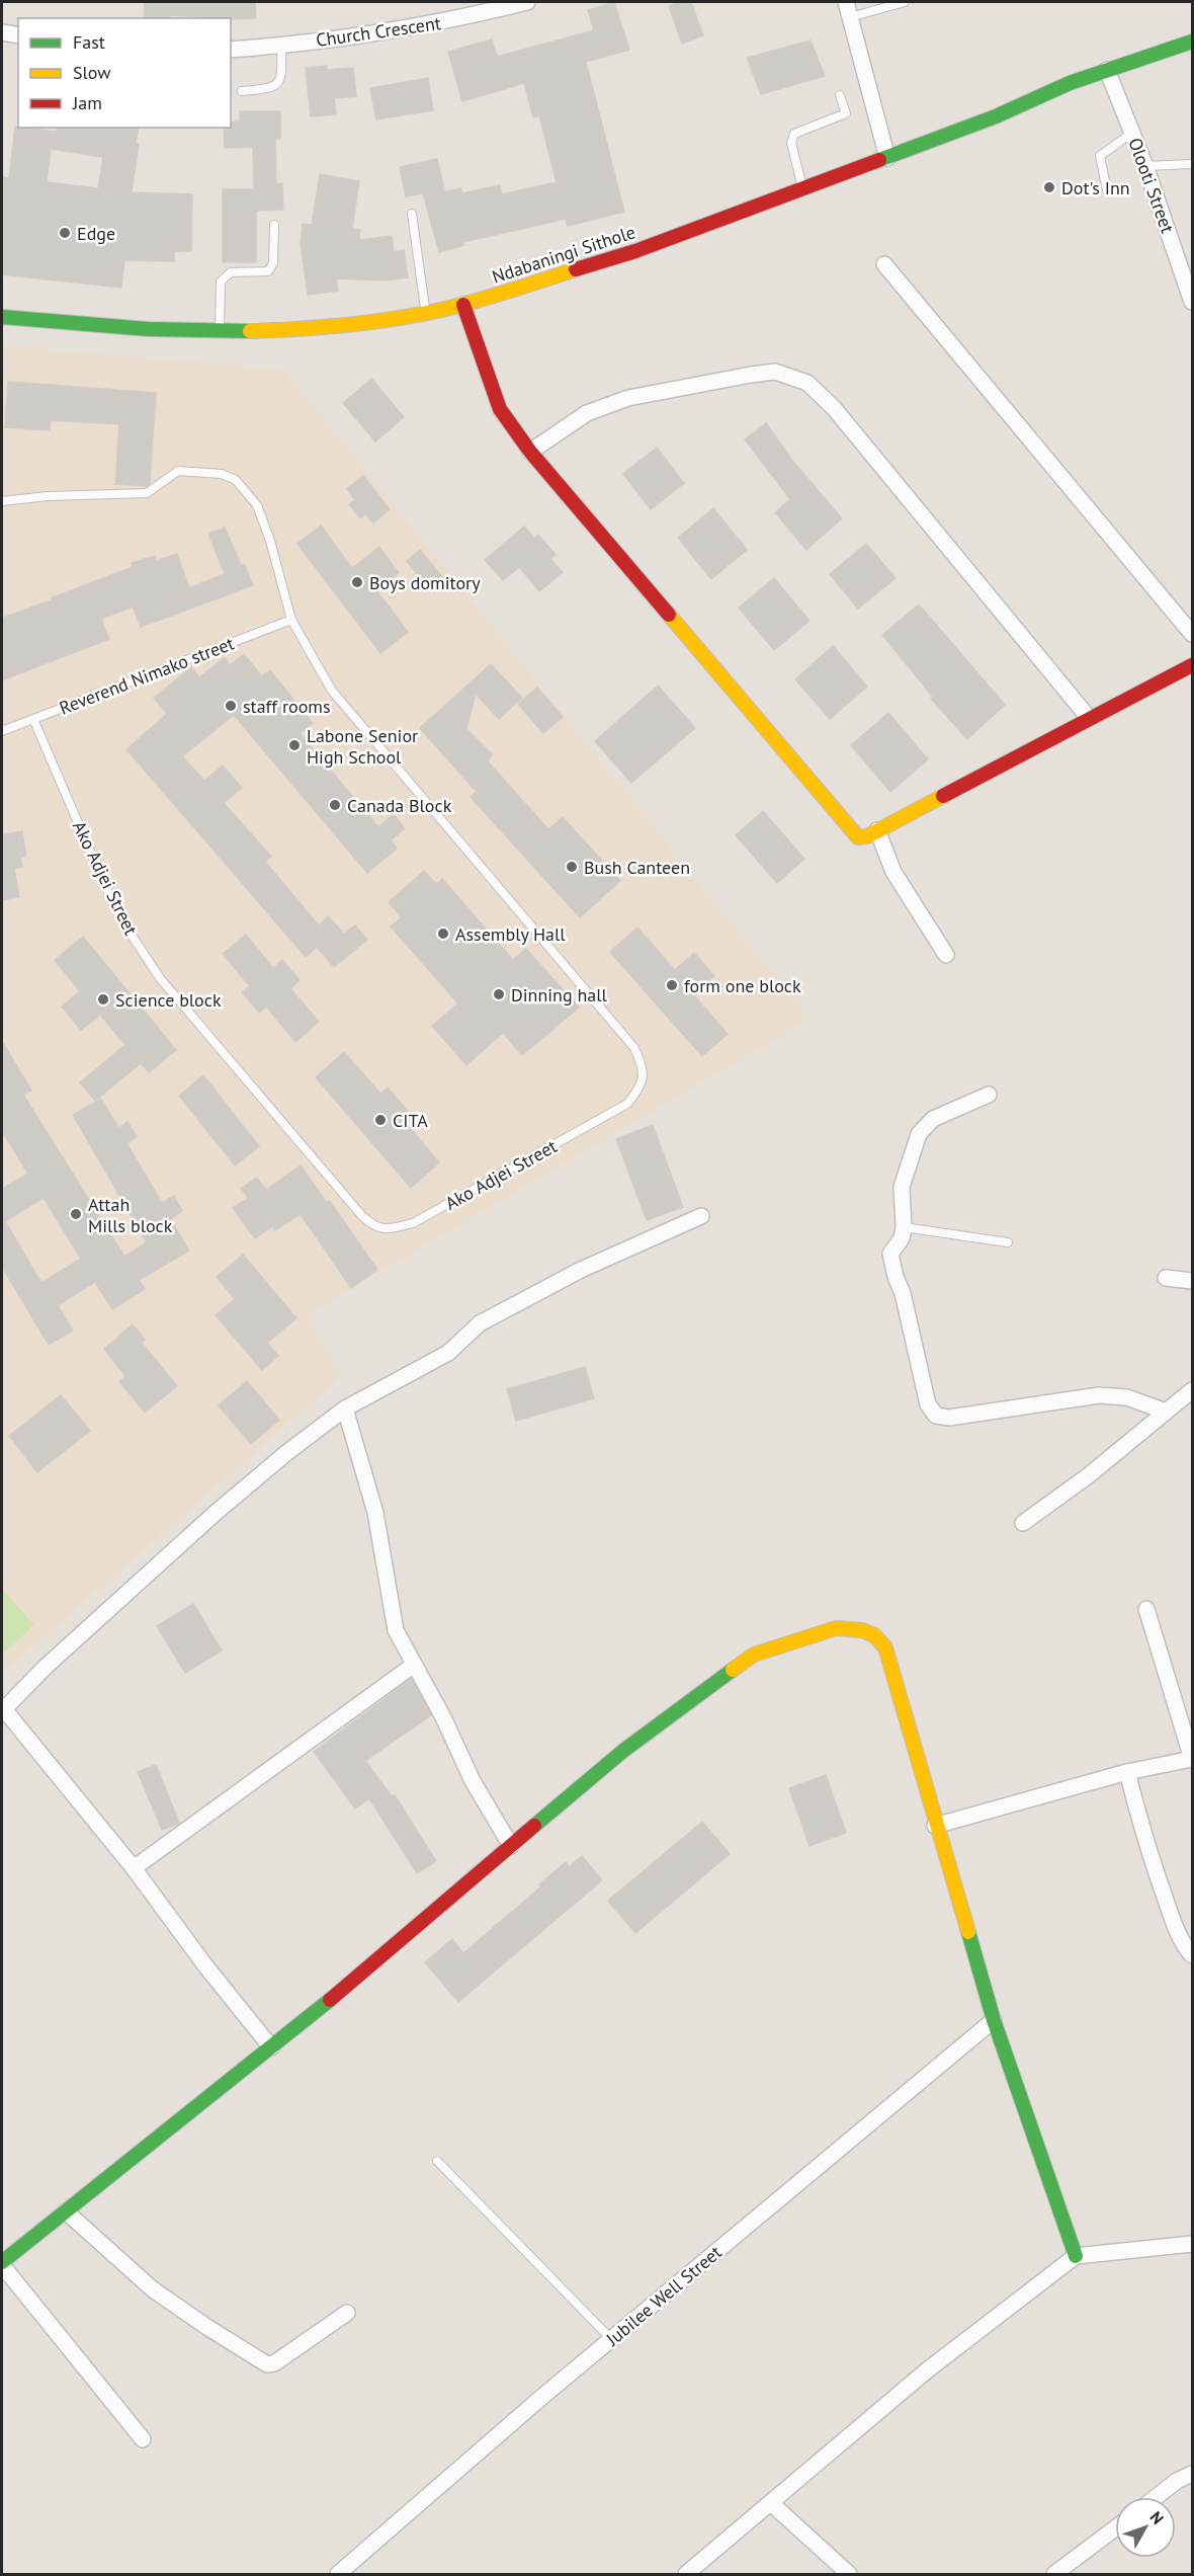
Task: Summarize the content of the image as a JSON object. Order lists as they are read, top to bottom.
{
  "streets": {
    "street": [
      "Church Crescent",
      "Olooti Street",
      "Ndabaningi Sithole",
      "Jubilee Well Street"
    ],
    "lane": ["Reverend Nimako street", "Ako Adjei Street"]
  },
  "crossings": [
    ["Olooti Street", "Ndabaningi Sithole"],
    ["Reverend Nimako street", "Ako Adjei Street"]
  ],
  "places": [
    "Dot's Inn",
    "Edge",
    "Boys domitory",
    "staff rooms",
    "Labone Senior High School",
    "Canada Block",
    "Bush Canteen",
    "Assembly Hall",
    "form one block",
    "Dinning hall",
    "Science block",
    "CITA",
    "Attah Mills block"
  ],
  "legend": ["Fast", "Slow", "Jam"],
  "north": "top right"
}
